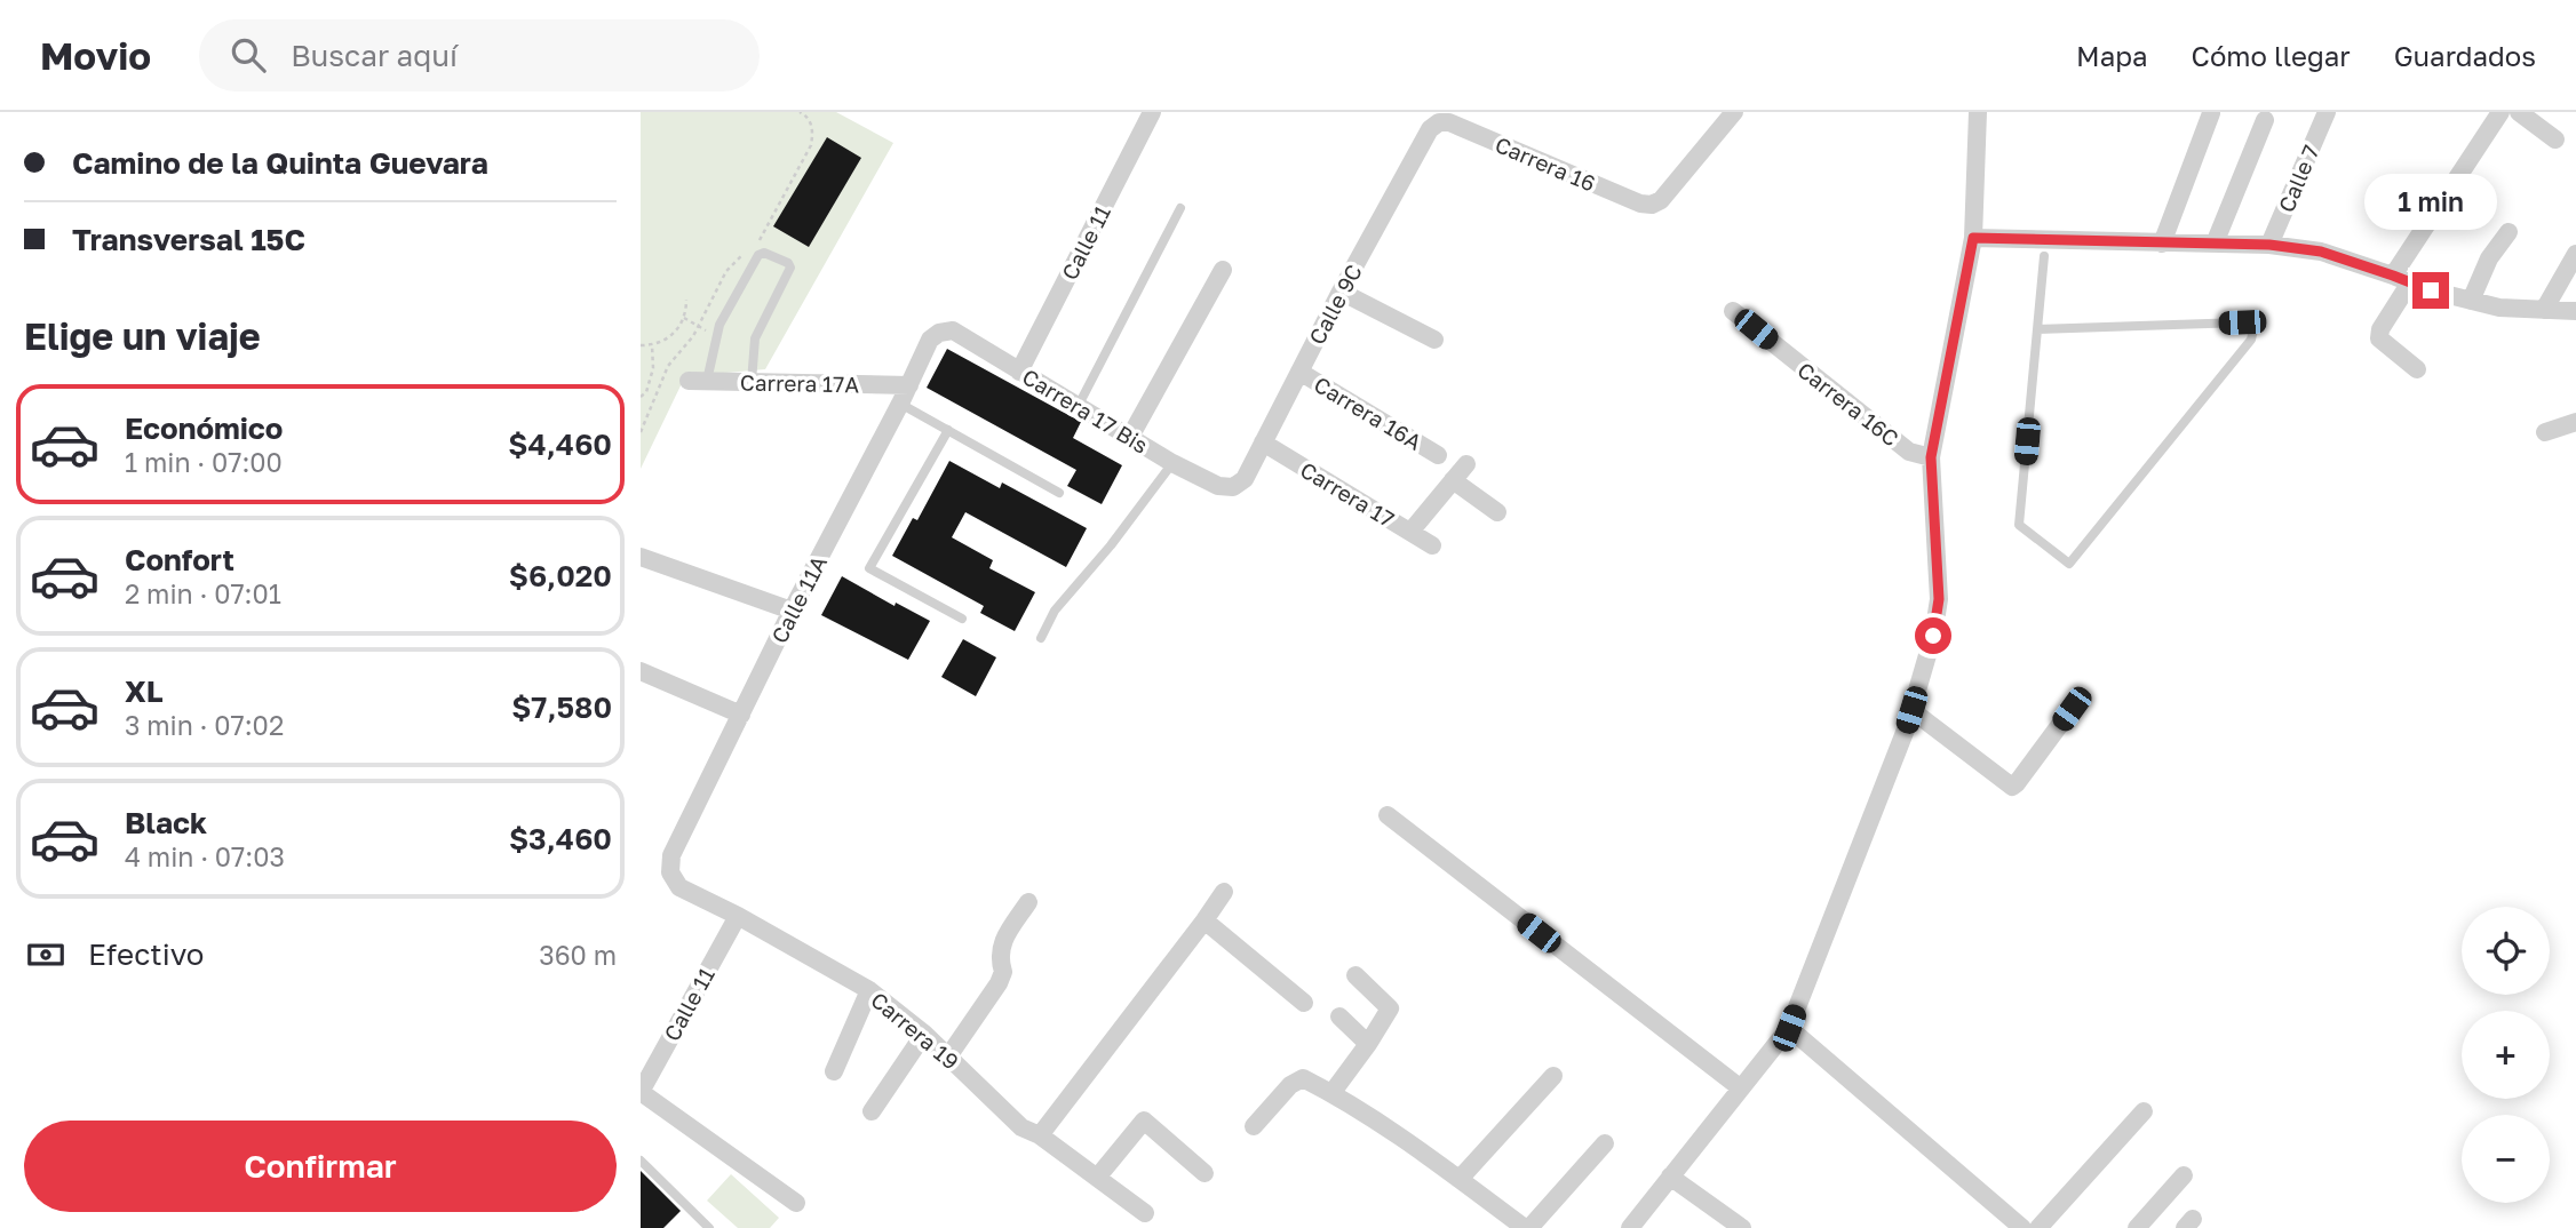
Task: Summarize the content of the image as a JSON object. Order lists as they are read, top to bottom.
{
  "streets": {
    "street": [
      "Carrera 16",
      "Calle 7",
      "Calle 11",
      "Calle 9C",
      "Carrera 17A",
      "Carrera 16C",
      "Carrera 17 Bis",
      "Carrera 16A",
      "Carrera 17",
      "Calle 11A",
      "Carrera 19"
    ]
  },
  "crossings": [
    ["Carrera 16", "Calle 9C"],
    ["Calle 11", "Carrera 17 Bis"],
    ["Calle 11", "Carrera 19"],
    ["Calle 9C", "Carrera 17 Bis"],
    ["Calle 9C", "Carrera 16A"],
    ["Calle 9C", "Carrera 17"],
    ["Carrera 17A", "Calle 11A"],
    ["Carrera 17 Bis", "Calle 11A"],
    ["Calle 11A", "Carrera 19"]
  ],
  "page": {
    "header": "Movio",
    "search": "Buscar aquí",
    "nav": ["Mapa", "Cómo llegar", "Guardados"],
    "banner": ["Camino de la Quinta Guevara", "Transversal 15C"],
    "bubble": "1 min",
    "heading": "Elige un viaje",
    "list": [
      {
        "name": "Económico",
        "note": "1 min · 07:00",
        "value": "$4,460"
      },
      {
        "name": "Confort",
        "note": "2 min · 07:01",
        "value": "$6,020"
      },
      {
        "name": "XL",
        "note": "3 min · 07:02",
        "value": "$7,580"
      },
      {
        "name": "Black",
        "note": "4 min · 07:03",
        "value": "$3,460"
      }
    ],
    "map_buttons": ["+", "−"],
    "pay": ["Efectivo", "360 m"],
    "buttons": "Confirmar"
  }
}
